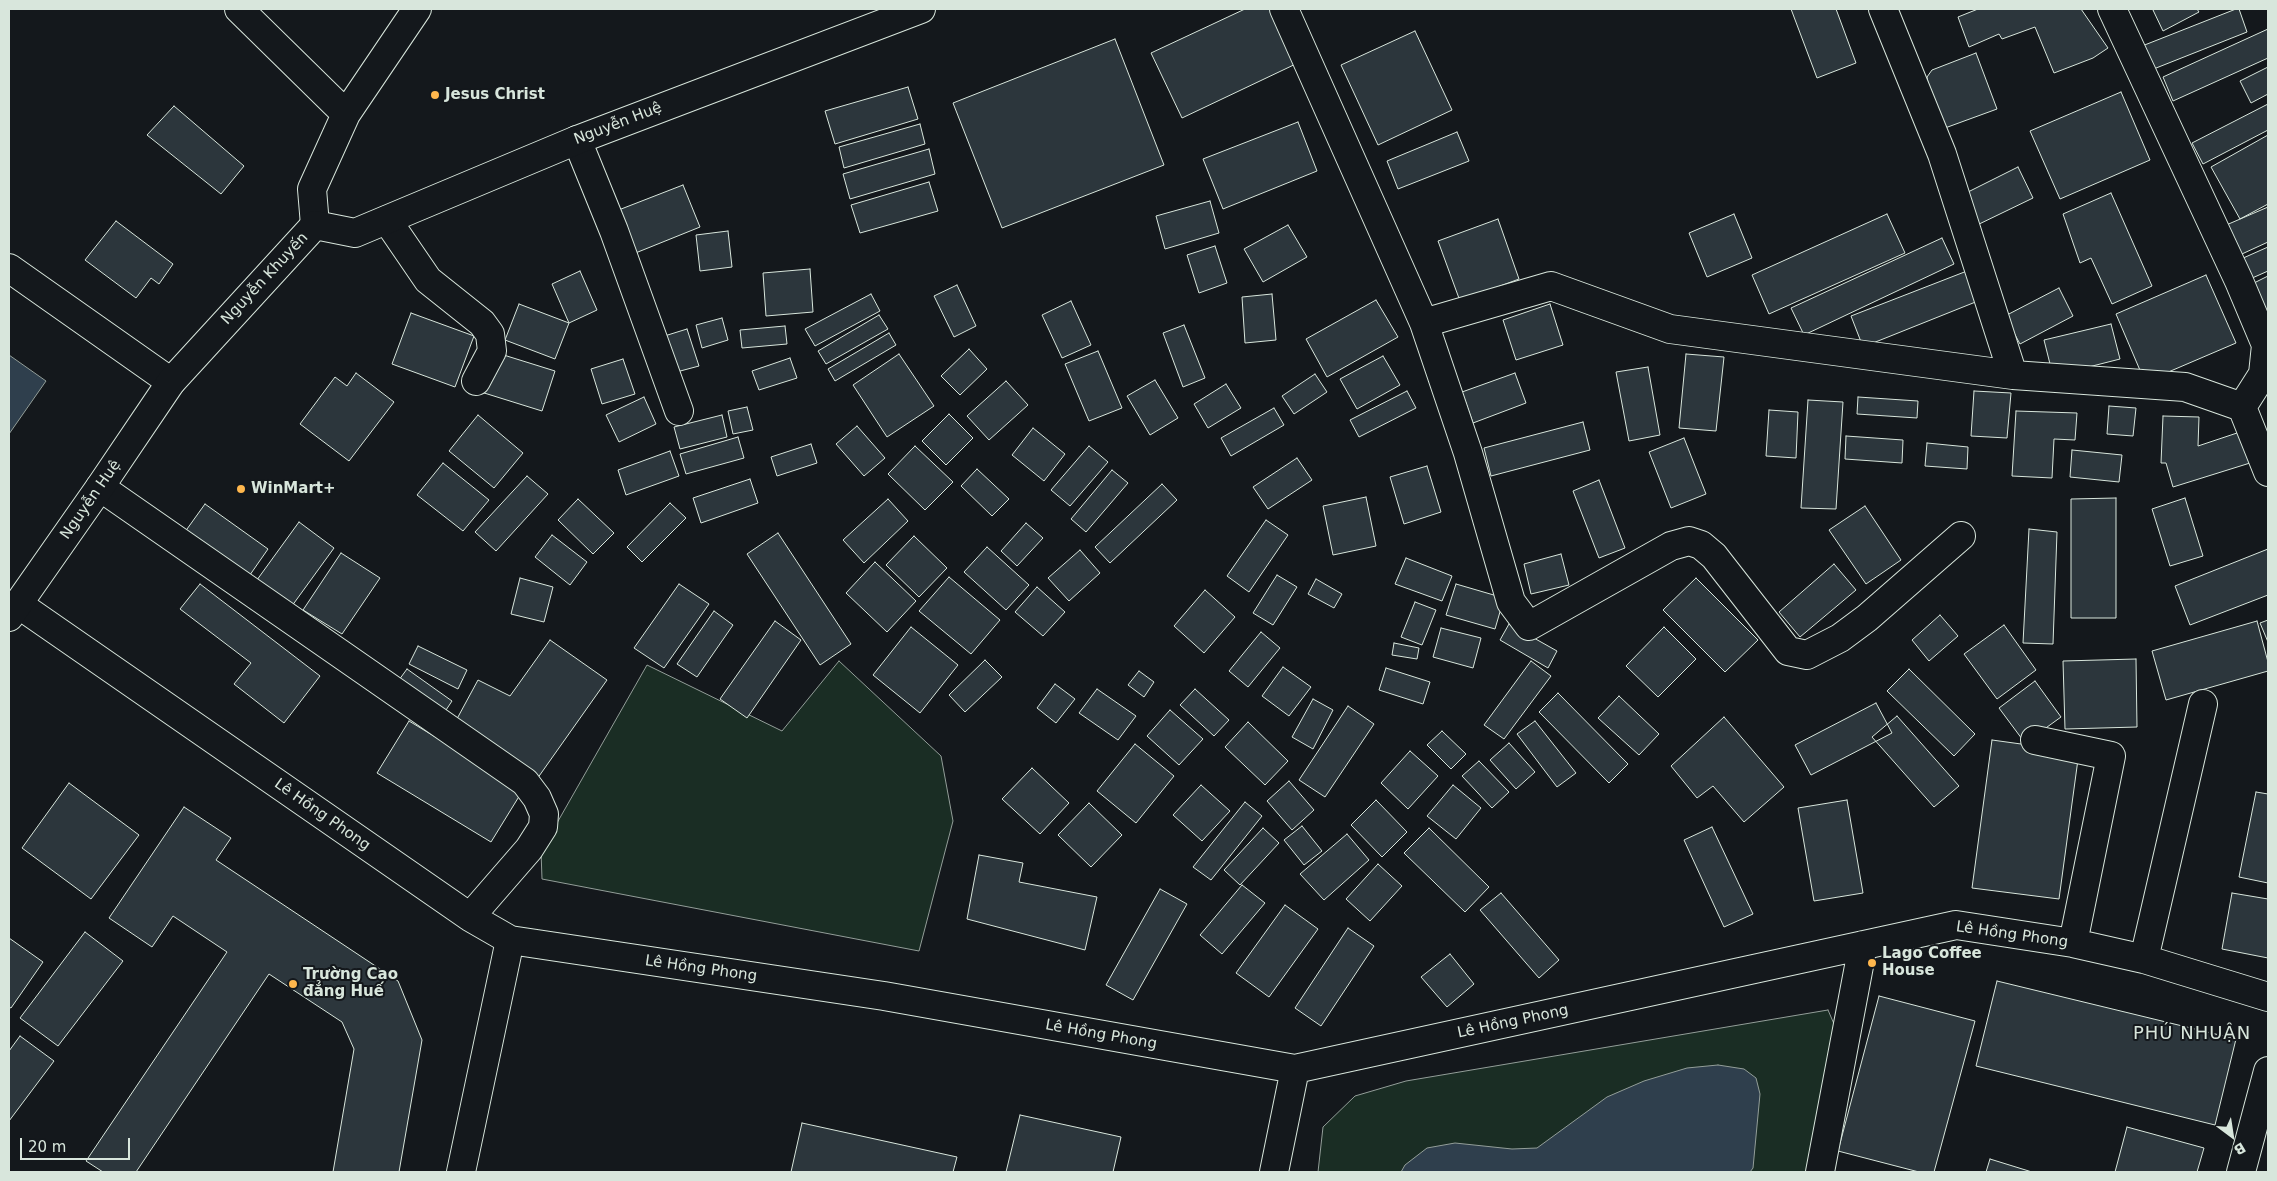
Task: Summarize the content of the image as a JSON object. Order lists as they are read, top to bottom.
{
  "streets": {
    "street": ["Nguyễn Huệ", "Nguyễn Khuyến", "Lê Hồng Phong"]
  },
  "crossings": [
    ["Nguyễn Huệ", "Nguyễn Khuyến"],
    ["Nguyễn Huệ", "Lê Hồng Phong"]
  ],
  "districts": ["PHÚ NHUẬN"],
  "places": [
    "Jesus Christ",
    "WinMart+",
    "Lago Coffee House",
    "Trường Cao đẳng Huế"
  ],
  "scale_bar": "20 m",
  "north": "bottom right"
}
